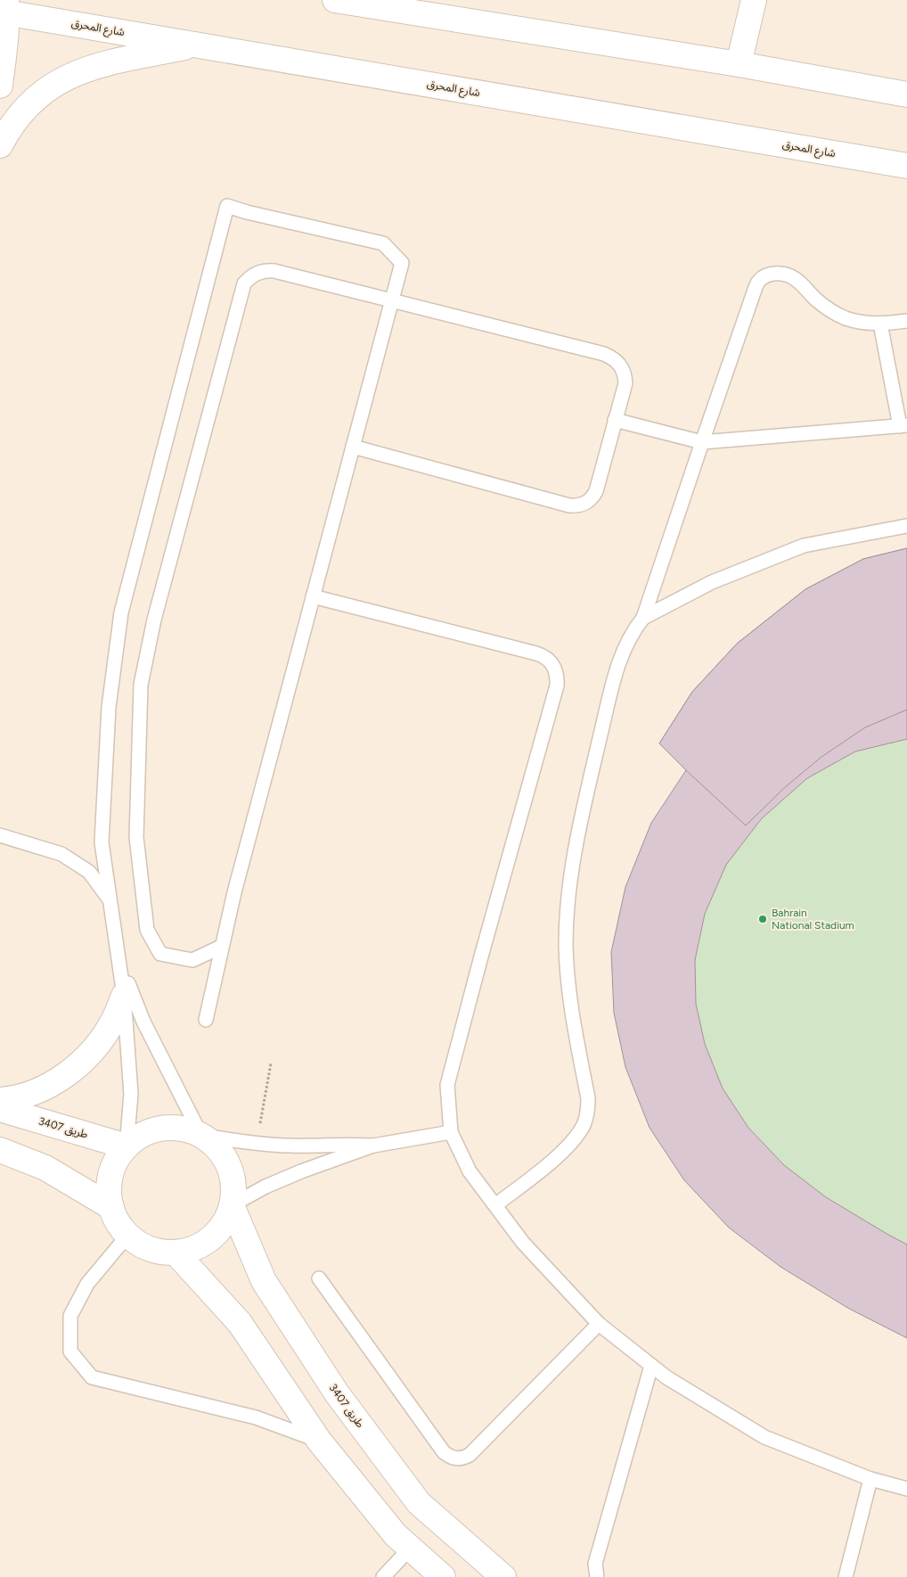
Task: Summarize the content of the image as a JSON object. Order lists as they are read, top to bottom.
{
  "streets": {
    "street": ["شارع المحرق", "طريق 3407"]
  },
  "places": ["Bahrain National Stadium"]
}
